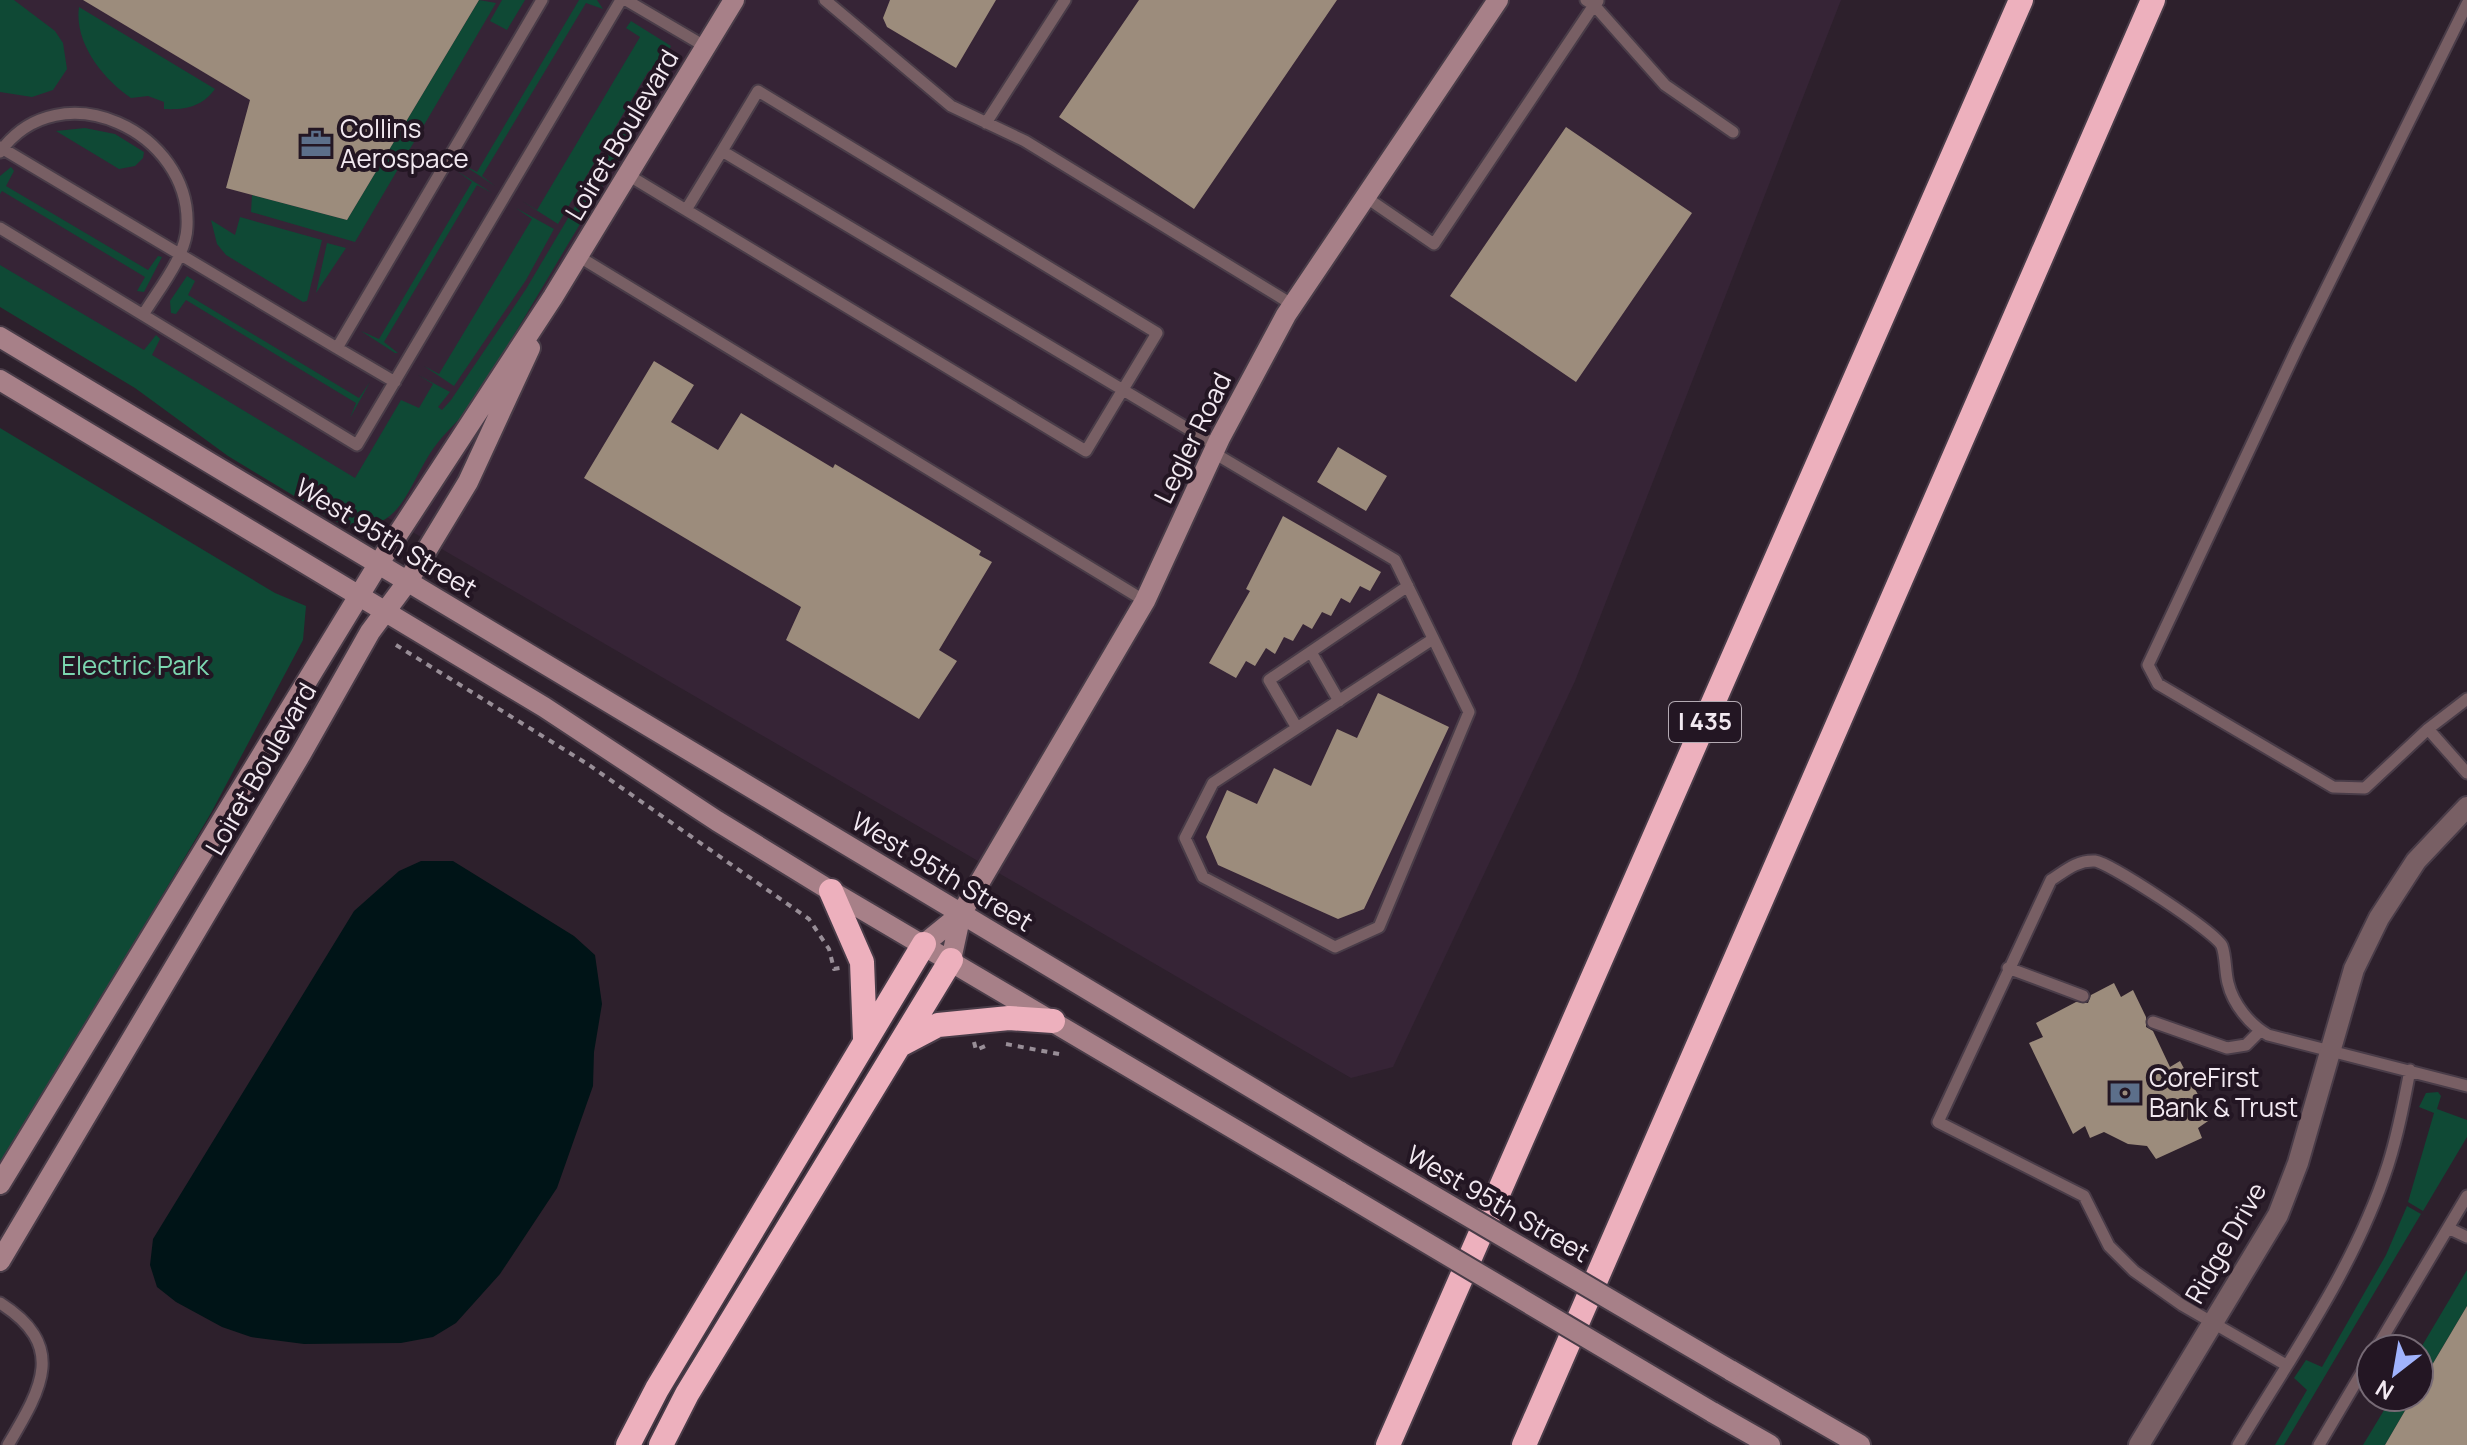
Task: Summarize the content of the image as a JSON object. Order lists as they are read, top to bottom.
{
  "streets": {
    "highway": ["I 435"],
    "main road": ["Loiret Boulevard", "Legler Road", "West 95th Street"],
    "street": ["Ridge Drive"]
  },
  "crossings": [
    ["Loiret Boulevard", "West 95th Street"],
    ["Legler Road", "West 95th Street"]
  ],
  "parks": ["Electric Park"],
  "places": {
    "office": ["Collins Aerospace"],
    "bank": ["CoreFirst Bank & Trust"]
  },
  "north": "bottom left"
}
